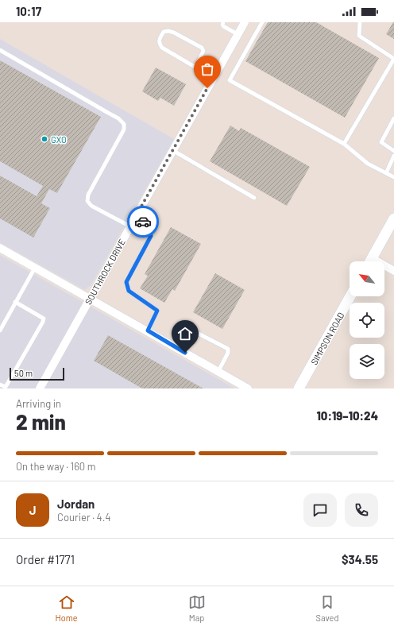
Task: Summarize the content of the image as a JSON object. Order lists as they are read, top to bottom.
{
  "streets": {
    "street": ["SOUTHROCK DRIVE", "SIMPSON ROAD"]
  },
  "places": ["GXO"],
  "scale_bar": "50 m",
  "north": "top left",
  "page": {
    "status": "10:17",
    "scale": "50 m",
    "heading": ["2 min", "Arriving in", "10:19–10:24"],
    "panel": [
      "Jordan",
      "Courier · 4.4",
      "Order #1771",
      "$34.55"
    ],
    "bar": "On the way · 160 m",
    "round": "J",
    "tabs": ["Home", "Map", "Saved"]
  }
}
